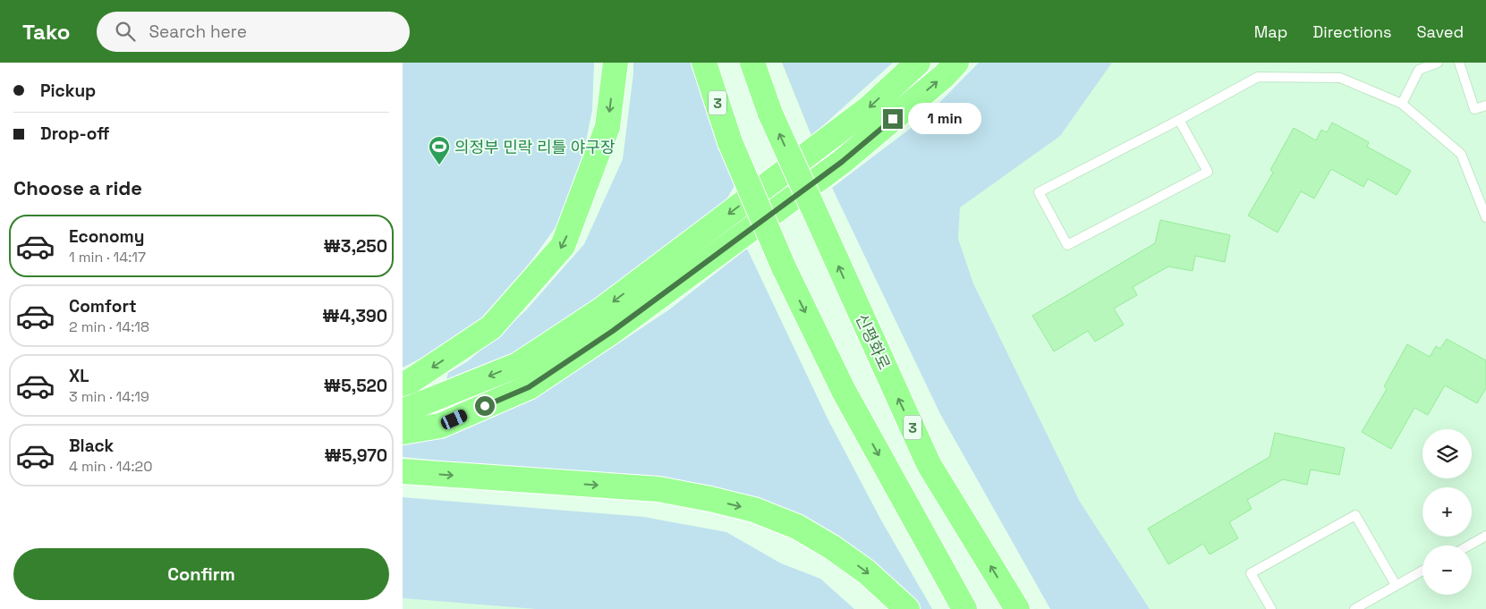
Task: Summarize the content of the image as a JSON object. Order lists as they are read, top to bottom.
{
  "streets": {
    "highway": ["3", "신평화로"]
  },
  "places": {
    "sports": ["의정부 민락 리틀 야구장"]
  },
  "page": {
    "header": "Tako",
    "search": "Search here",
    "nav": ["Map", "Directions", "Saved"],
    "banner": ["Pickup", "Drop-off"],
    "bubble": "1 min",
    "heading": "Choose a ride",
    "list": [
      {
        "name": "Economy",
        "note": "1 min · 14:17",
        "value": "₩3,250"
      },
      {
        "name": "Comfort",
        "note": "2 min · 14:18",
        "value": "₩4,390"
      },
      {
        "name": "XL",
        "note": "3 min · 14:19",
        "value": "₩5,520"
      },
      {
        "name": "Black",
        "note": "4 min · 14:20",
        "value": "₩5,970"
      }
    ],
    "map_buttons": ["+", "−"],
    "buttons": "Confirm"
  }
}
